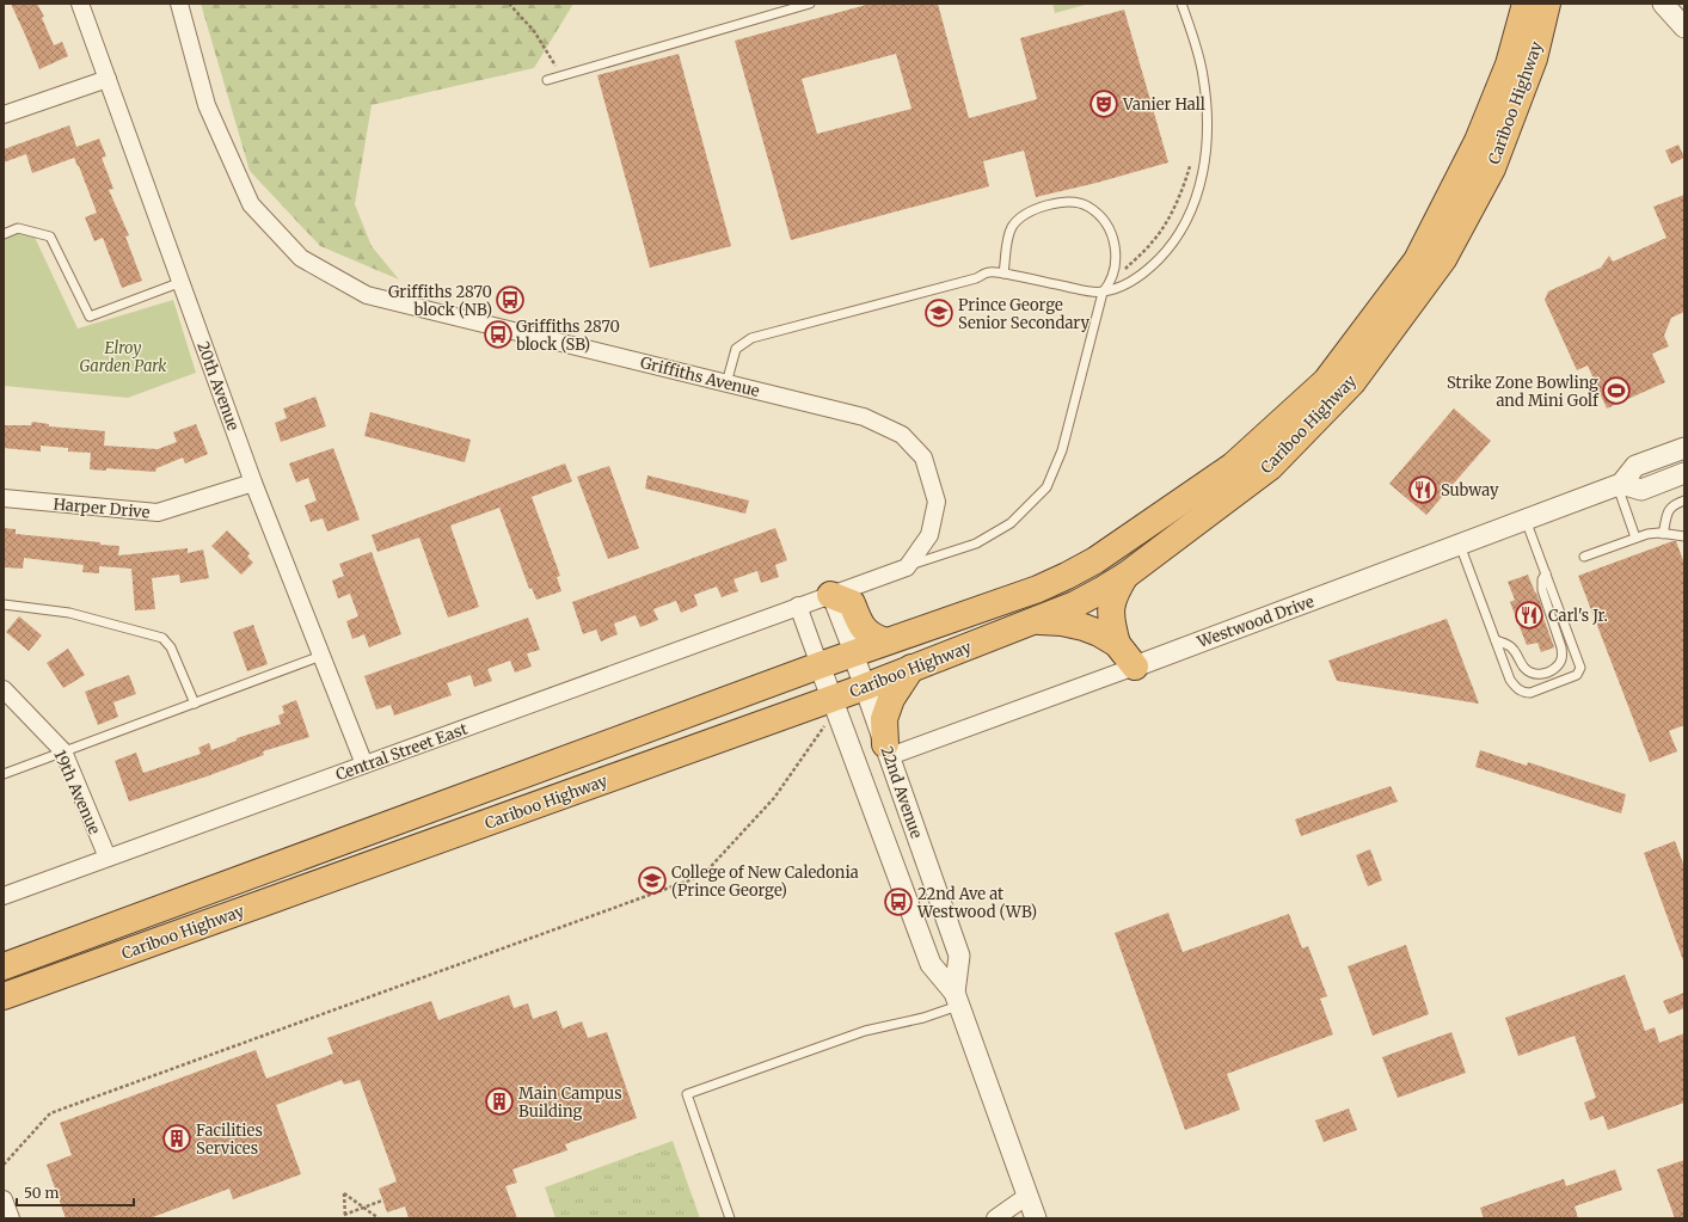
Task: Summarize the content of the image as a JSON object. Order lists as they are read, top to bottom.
{
  "streets": {
    "highway": ["Cariboo Highway"],
    "street": [
      "Griffiths Avenue",
      "20th Avenue",
      "Harper Drive",
      "Westwood Drive",
      "Central Street East",
      "19th Avenue",
      "22nd Avenue"
    ]
  },
  "crossings": [
    ["Cariboo Highway", "22nd Avenue"],
    ["20th Avenue", "Harper Drive"],
    ["20th Avenue", "Central Street East"],
    ["Westwood Drive", "22nd Avenue"],
    ["Central Street East", "19th Avenue"],
    ["Central Street East", "22nd Avenue"]
  ],
  "parks": ["Elroy Garden Park"],
  "places": {
    "theatre": ["Vanier Hall"],
    "bus stop": ["Griffiths 2870 block (NB)", "Griffiths 2870 block (SB)", "22nd Ave at Westwood (WB)"],
    "school or university": ["Prince George Senior Secondary", "College of New Caledonia (Prince George)"],
    "sports": ["Strike Zone Bowling and Mini Golf"],
    "restaurant": ["Subway", "Carl's Jr."],
    "building": ["Main Campus Building", "Facilities Services"]
  },
  "scale_bar": "50 m"
}
